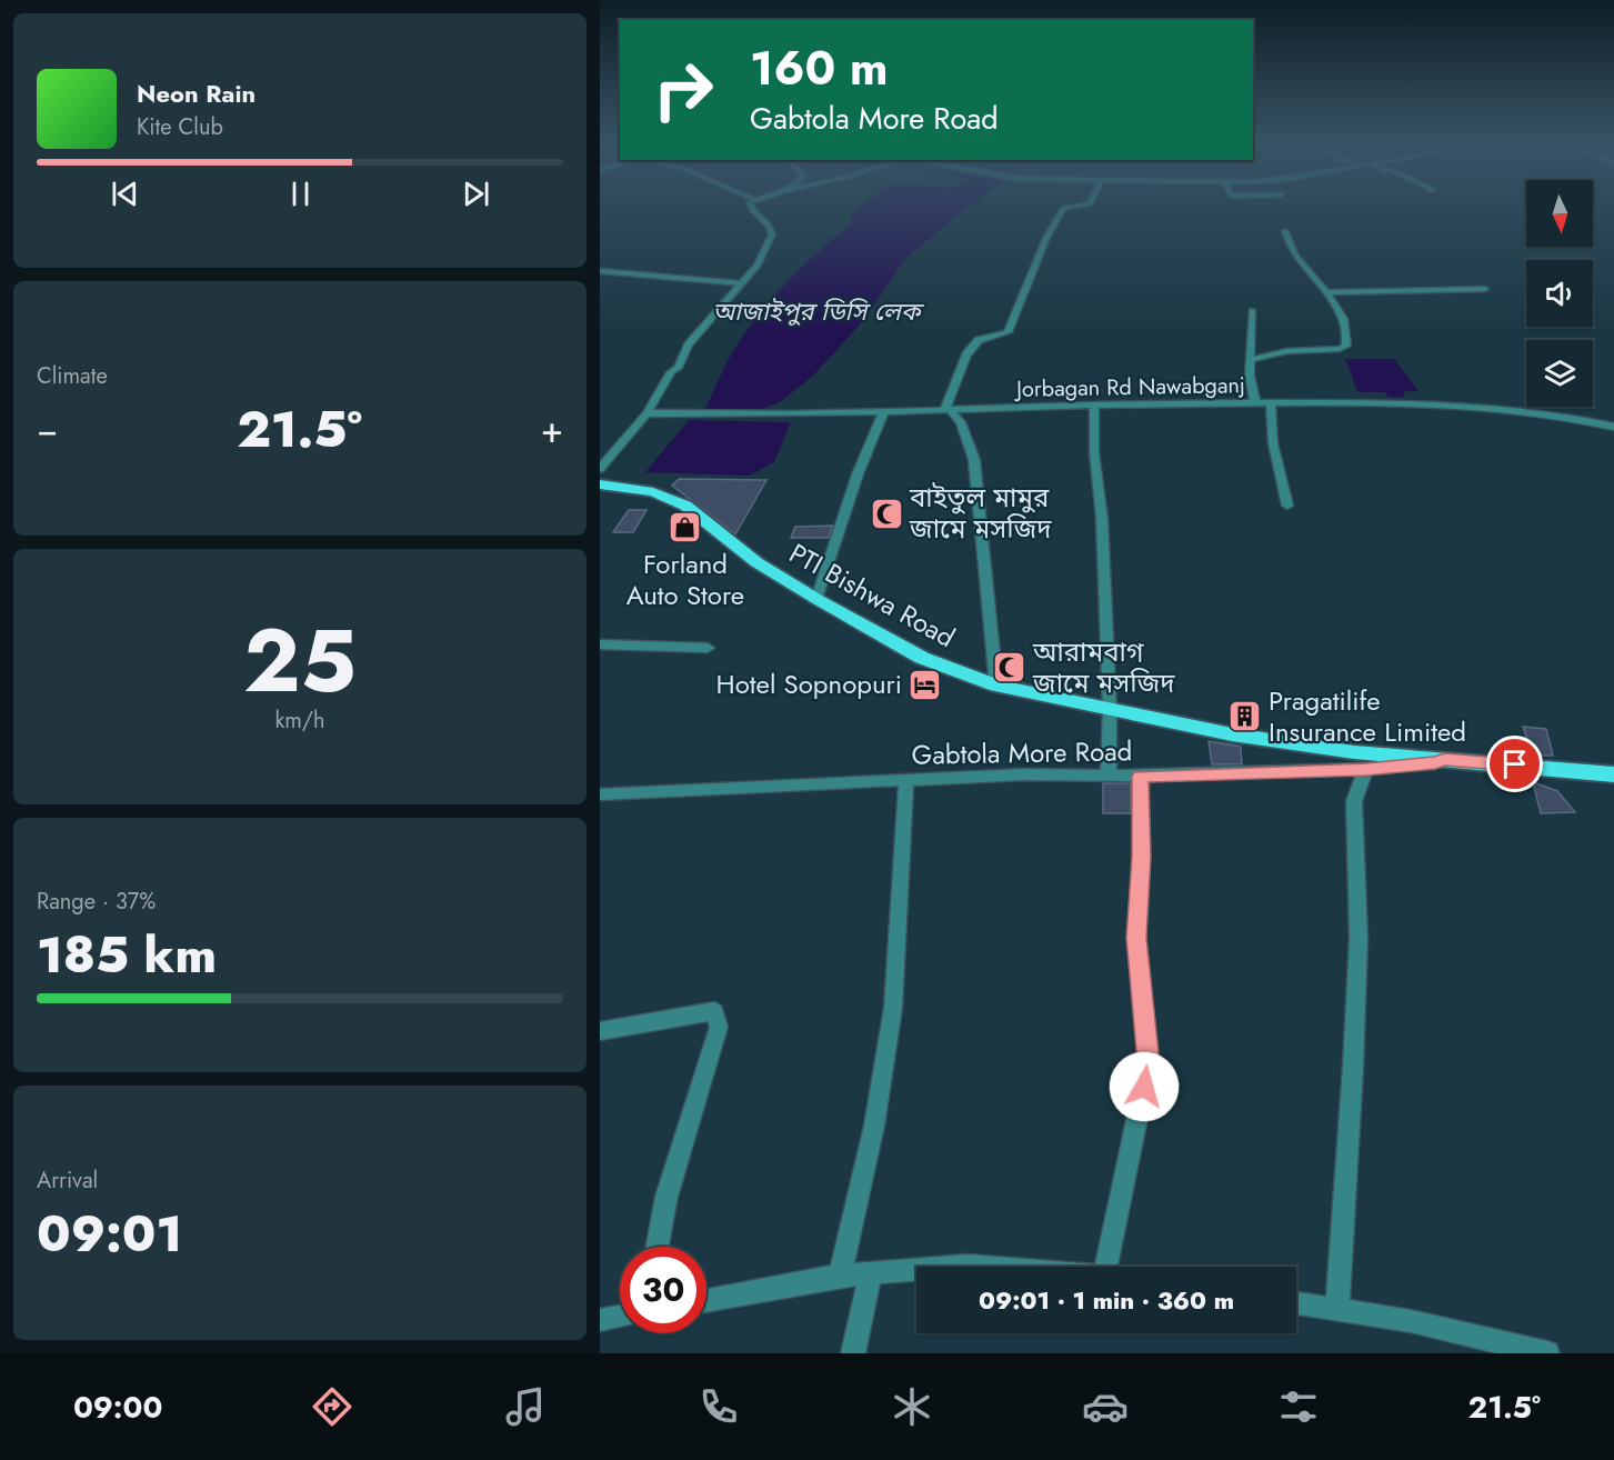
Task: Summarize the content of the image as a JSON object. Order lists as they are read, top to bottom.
{
  "streets": {
    "highway": ["PTI Bishwa Road"],
    "street": ["Jorbagan Rd Nawabganj", "Gabtola More Road"]
  },
  "crossings": [
    ["PTI Bishwa Road", "Gabtola More Road"]
  ],
  "water": ["আজাইপুর ডিসি লেক"],
  "places": {
    "mosque": ["বাইতুল মামুর জামে মসজিদ", "আরামবাগ জামে মসজিদ"],
    "shop": ["Forland Auto Store"],
    "hotel": ["Hotel Sopnopuri"],
    "building": ["Pragatilife Insurance Limited"]
  },
  "north": "bottom",
  "page": {
    "turn": ["160 m", "Gabtola More Road"],
    "song": ["Neon Rain", "Kite Club"],
    "tile": [
      "Climate",
      ["25", "km/h"],
      ["Range · 37%", "185 km"],
      ["Arrival", "09:01"]
    ],
    "heat": ["−", "21.5°", "+"],
    "limit": "30",
    "trip": "09:01 · 1 min · 360 m",
    "tabs": ["09:00", "21.5°"]
  }
}
